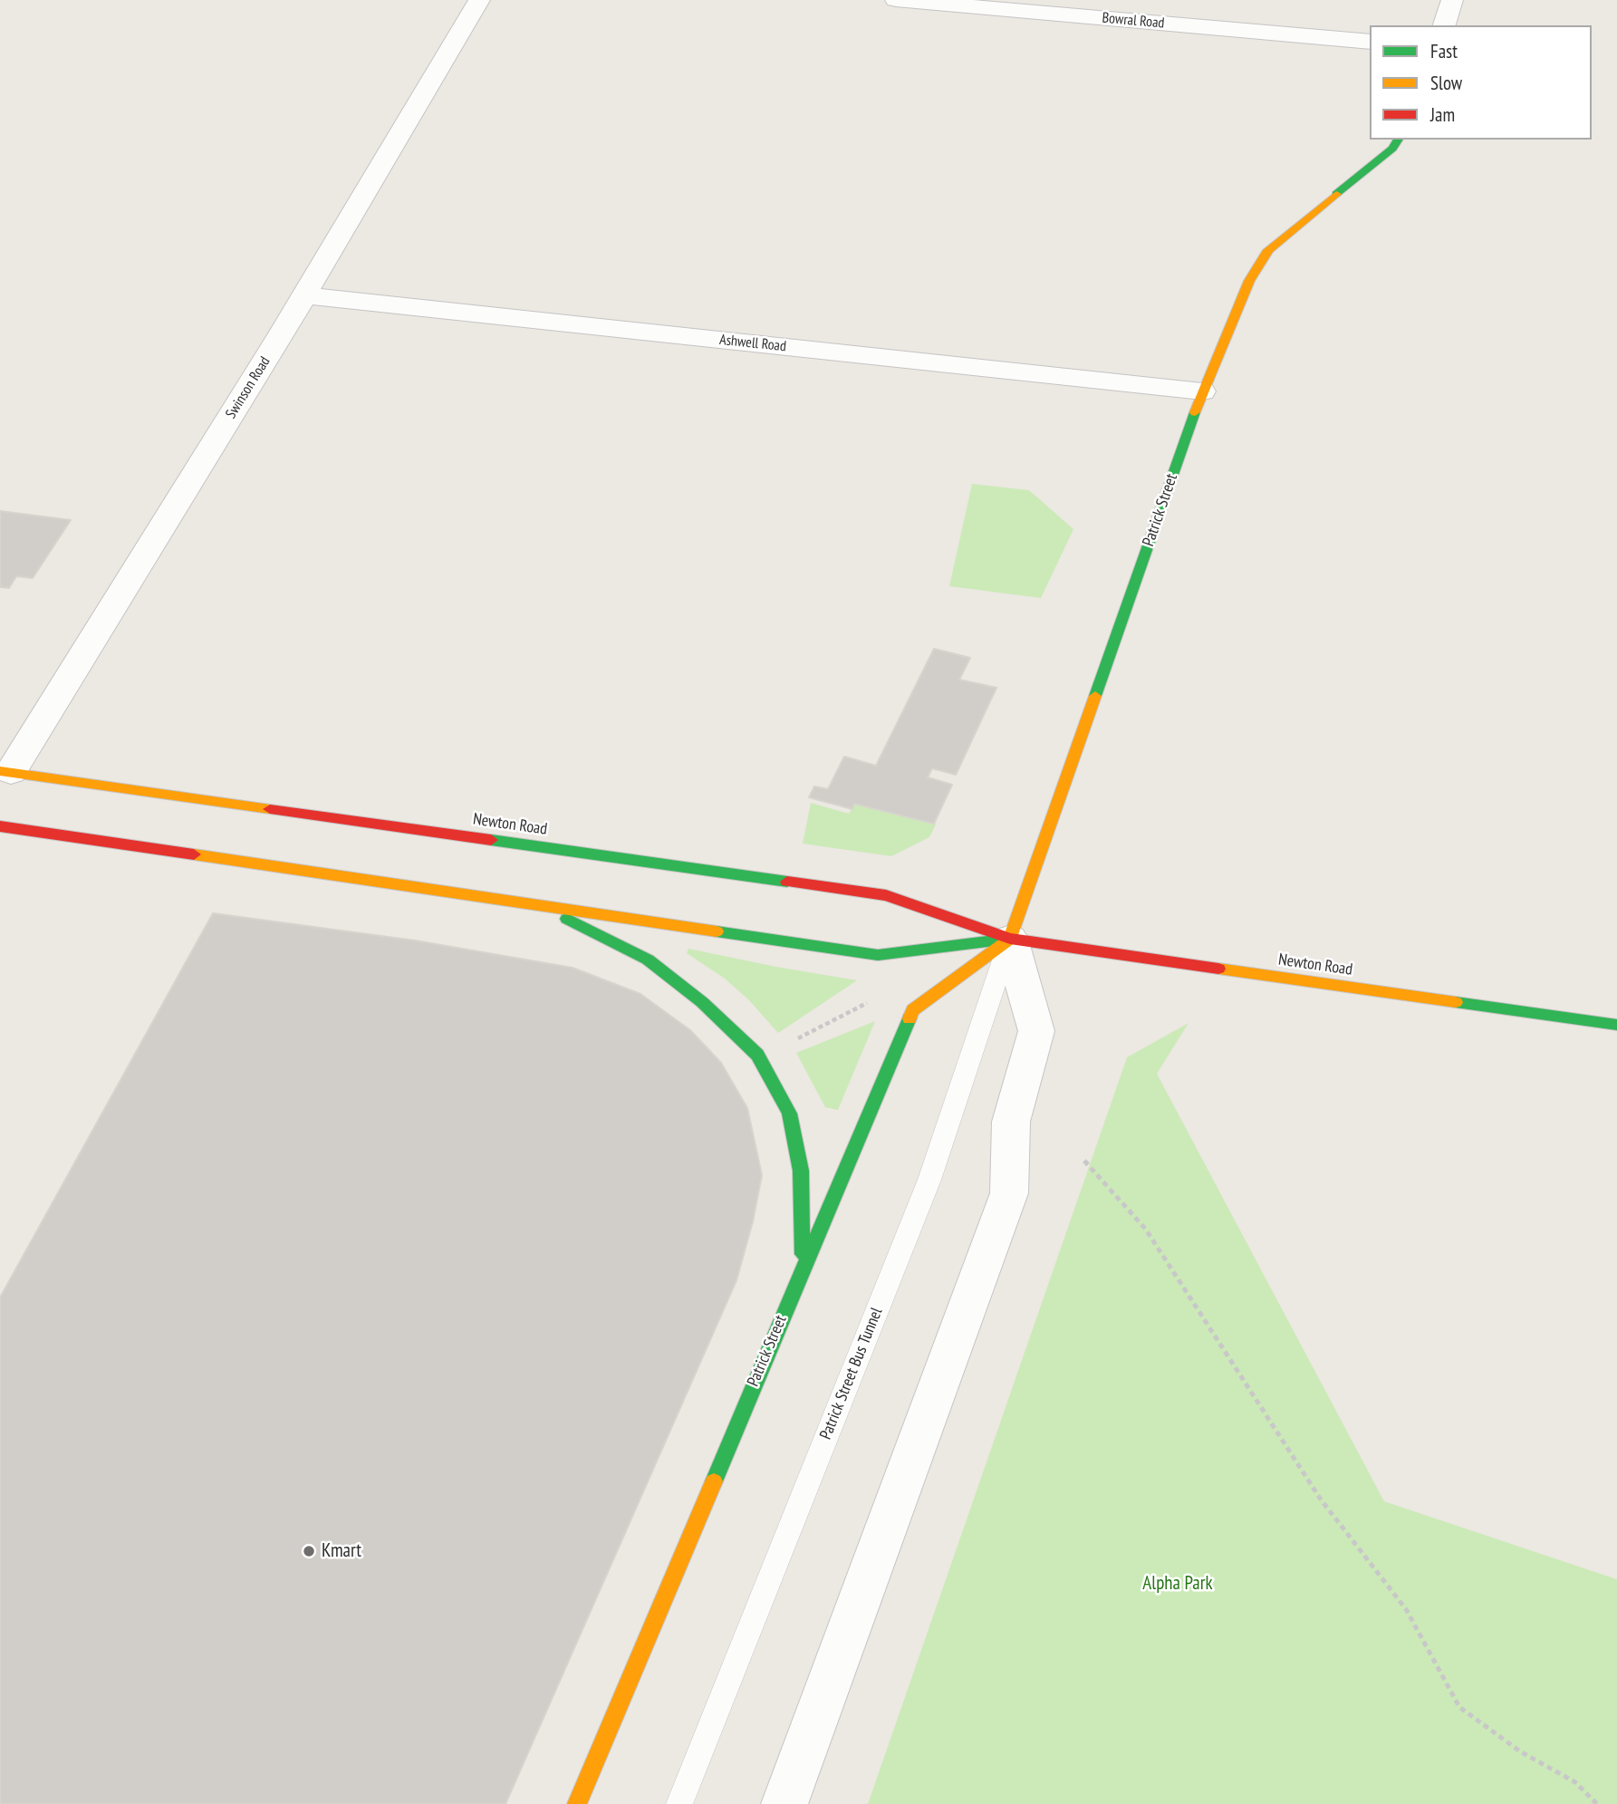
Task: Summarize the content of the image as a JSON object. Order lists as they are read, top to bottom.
{
  "streets": {
    "main road": ["Patrick Street", "Newton Road"],
    "street": ["Bowral Road", "Ashwell Road", "Swinson Road"],
    "lane": ["Patrick Street Bus Tunnel"]
  },
  "crossings": [
    ["Ashwell Road", "Swinson Road"],
    ["Ashwell Road", "Patrick Street"],
    ["Swinson Road", "Newton Road"],
    ["Patrick Street", "Newton Road"],
    ["Patrick Street", "Patrick Street Bus Tunnel"],
    ["Newton Road", "Patrick Street Bus Tunnel"]
  ],
  "parks": ["Alpha Park"],
  "places": ["Kmart"],
  "legend": ["Fast", "Slow", "Jam"]
}
